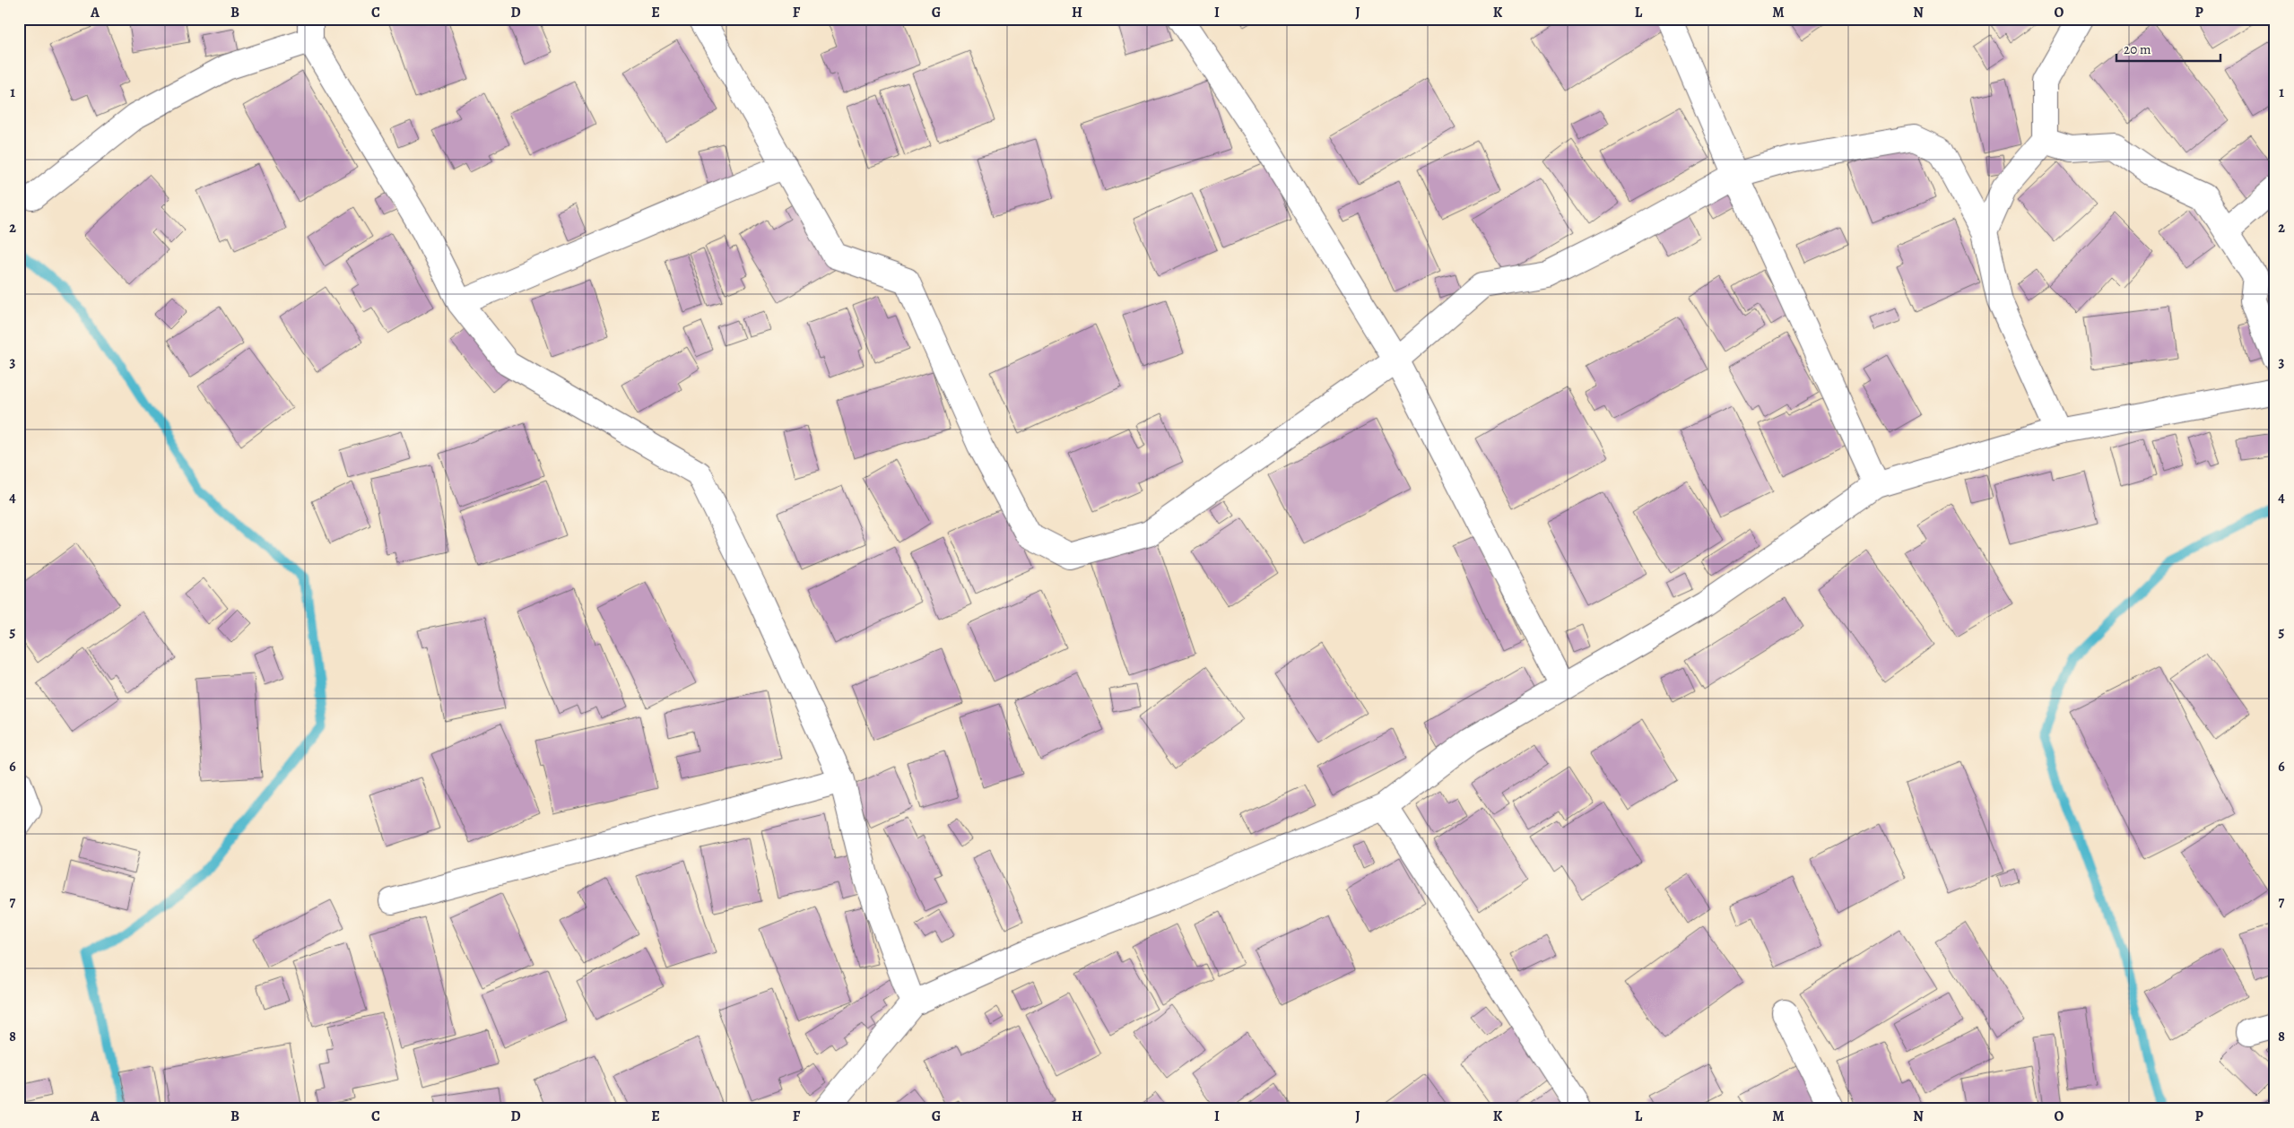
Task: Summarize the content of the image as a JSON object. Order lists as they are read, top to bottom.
{
  "scale_bar": "20 m",
  "grid": {
    "columns": [
      "A",
      "B",
      "C",
      "D",
      "E",
      "F",
      "G",
      "H",
      "I",
      "J",
      "K",
      "L",
      "M",
      "N",
      "O",
      "P"
    ],
    "rows": [
      "1",
      "2",
      "3",
      "4",
      "5",
      "6",
      "7",
      "8"
    ]
  }
}
